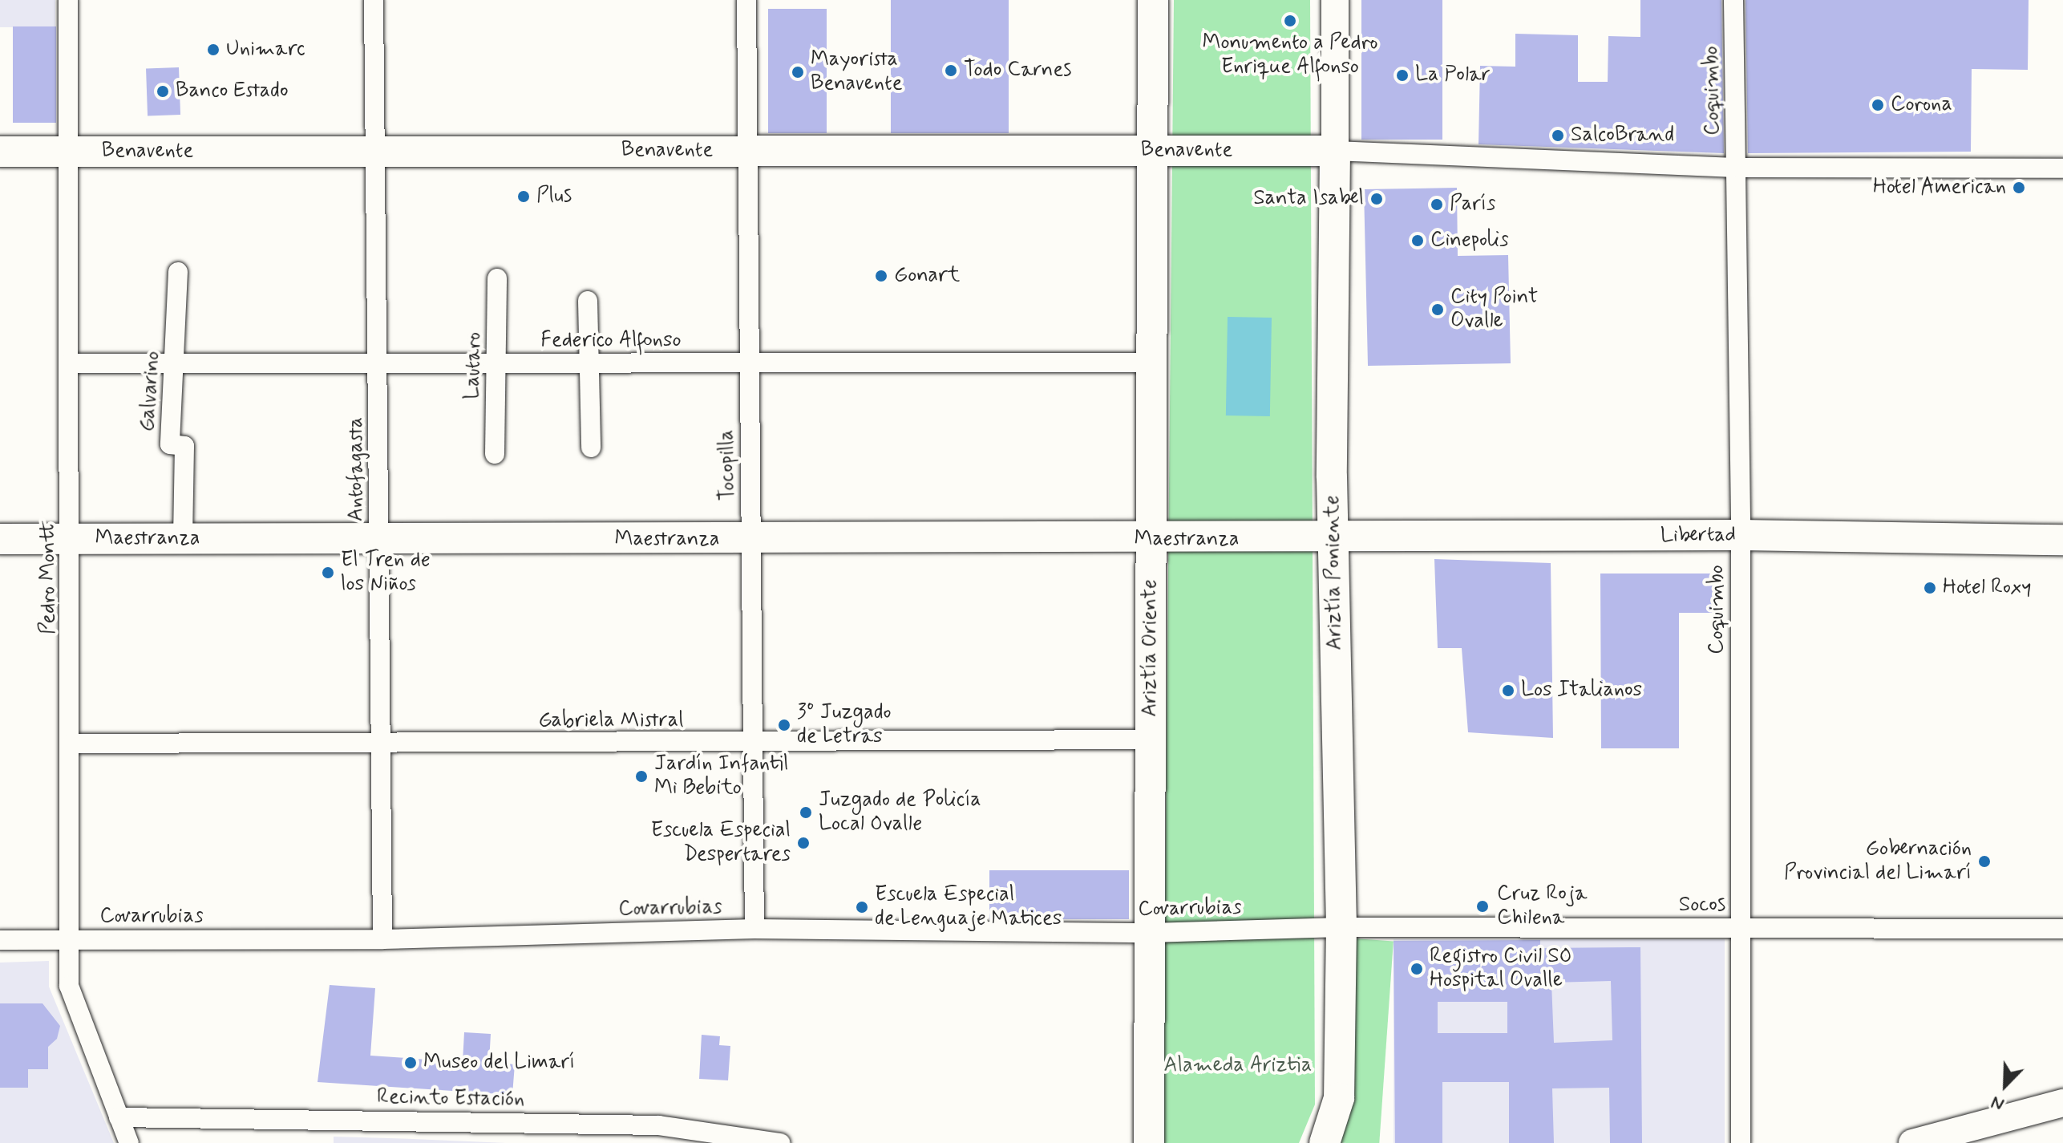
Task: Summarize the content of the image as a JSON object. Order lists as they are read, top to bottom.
{
  "streets": {
    "main road": [
      "Benavente",
      "Libertad",
      "Maestranza",
      "Ariztía Poniente",
      "Ariztía Oriente"
    ],
    "street": [
      "Coquimbo",
      "Federico Alfonso",
      "Lautaro",
      "Galvarino",
      "Tocopilla",
      "Antofagasta",
      "Pedro Montt",
      "Gabriela Mistral",
      "Socos",
      "Covarrubias",
      "Recinto Estación"
    ]
  },
  "crossings": [
    ["Coquimbo", "Libertad"],
    ["Coquimbo", "Socos"],
    ["Benavente", "Tocopilla"],
    ["Benavente", "Antofagasta"],
    ["Benavente", "Ariztía Poniente"],
    ["Benavente", "Pedro Montt"],
    ["Benavente", "Ariztía Oriente"],
    ["Federico Alfonso", "Lautaro"],
    ["Federico Alfonso", "Galvarino"],
    ["Federico Alfonso", "Tocopilla"],
    ["Federico Alfonso", "Antofagasta"],
    ["Federico Alfonso", "Pedro Montt"],
    ["Federico Alfonso", "Ariztía Oriente"],
    ["Galvarino", "Maestranza"],
    ["Tocopilla", "Maestranza"],
    ["Tocopilla", "Gabriela Mistral"],
    ["Tocopilla", "Covarrubias"],
    ["Antofagasta", "Maestranza"],
    ["Antofagasta", "Gabriela Mistral"],
    ["Antofagasta", "Covarrubias"],
    ["Libertad", "Maestranza"],
    ["Libertad", "Ariztía Poniente"],
    ["Maestranza", "Ariztía Poniente"],
    ["Maestranza", "Pedro Montt"],
    ["Maestranza", "Ariztía Oriente"],
    ["Ariztía Poniente", "Socos"],
    ["Ariztía Poniente", "Covarrubias"],
    ["Pedro Montt", "Gabriela Mistral"],
    ["Pedro Montt", "Covarrubias"],
    ["Pedro Montt", "Recinto Estación"],
    ["Ariztía Oriente", "Gabriela Mistral"],
    ["Ariztía Oriente", "Covarrubias"],
    ["Socos", "Covarrubias"]
  ],
  "parks": ["Alameda Ariztia"],
  "places": [
    "Monumento a Pedro Enrique Alfonso",
    "Unimarc",
    "Todo Carnes",
    "Mayorista Benavente",
    "La Polar",
    "Banco Estado",
    "Corona",
    "SalcoBrand",
    "Hotel American",
    "Plus",
    "Santa Isabel",
    "París",
    "Cinepolis",
    "Gonart",
    "City Point Ovalle",
    "El Tren de los Niños",
    "Hotel Roxy",
    "Los Italianos",
    "3º Juzgado de Letras",
    "Jardín Infantil Mi Bebito",
    "Juzgado de Policía Local Ovalle",
    "Escuela Especial Despertares",
    "Gobernación Provincial del Limarí",
    "Cruz Roja Chilena",
    "Escuela Especial de Lenguaje Matices",
    "Registro Civil SO Hospital Ovalle",
    "Museo del Limarí"
  ],
  "north": "bottom left"
}
